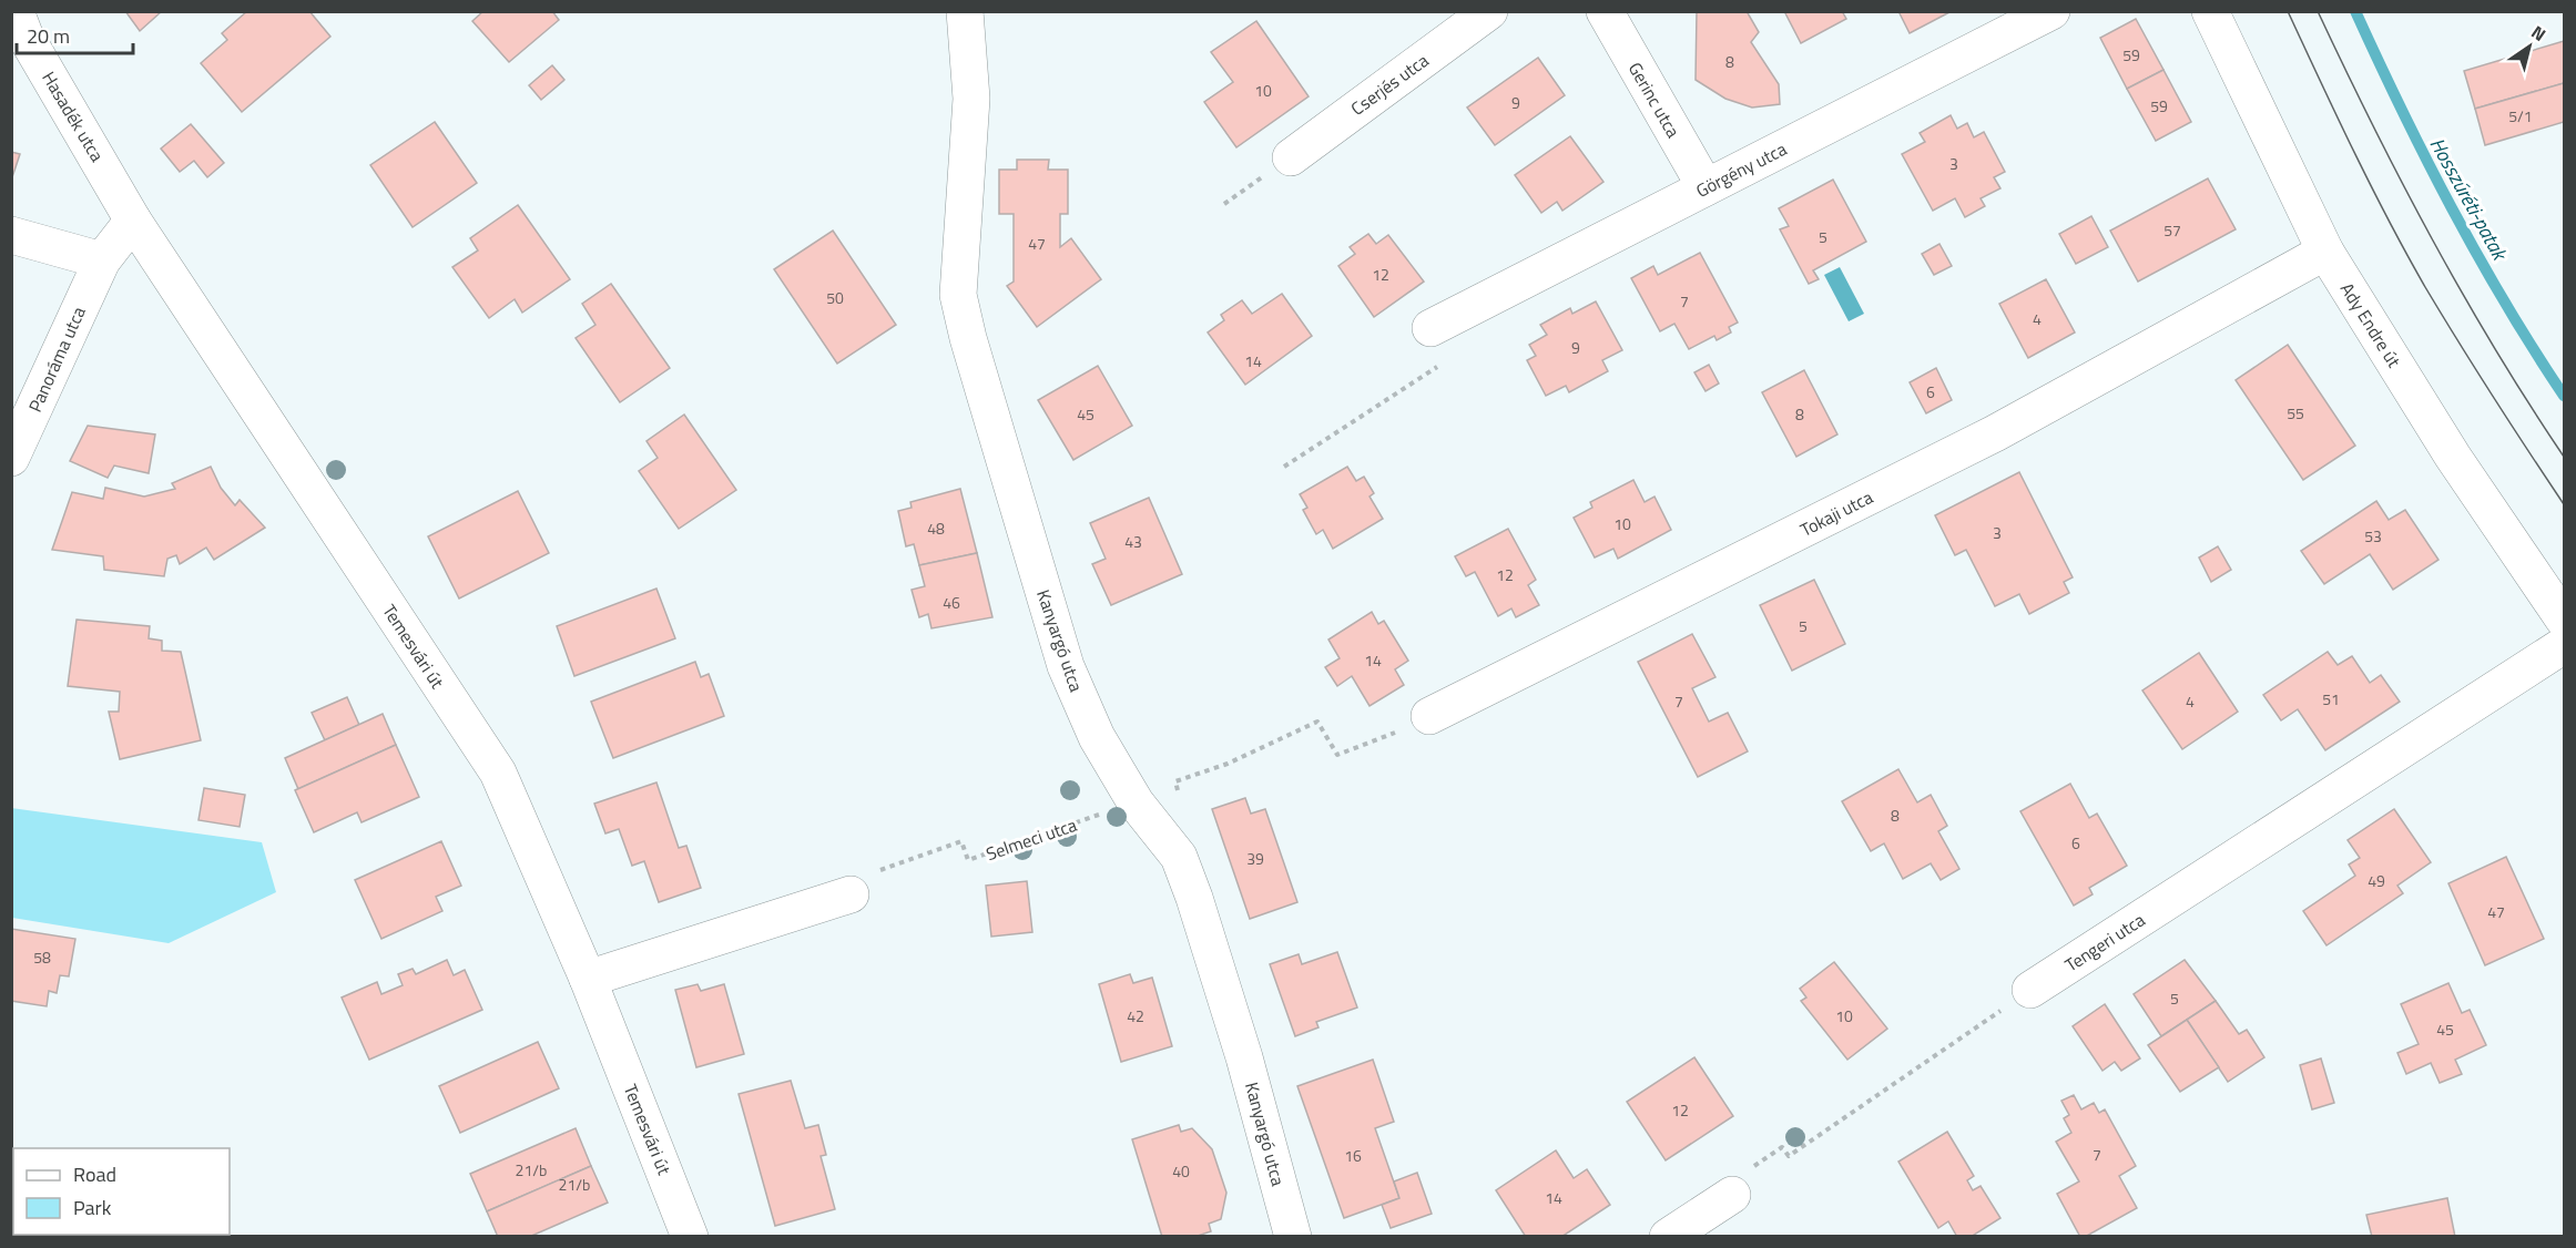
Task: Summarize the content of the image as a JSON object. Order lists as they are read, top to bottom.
{
  "streets": {
    "street": [
      "Cserjés utca",
      "Gerinc utca",
      "Hasadék utca",
      "Görgény utca",
      "Ady Endre út",
      "Panoráma utca",
      "Tokaji utca",
      "Kanyargó utca",
      "Temesvári út",
      "Tengeri utca"
    ],
    "path": ["Selmeci utca"]
  },
  "crossings": [
    ["Gerinc utca", "Görgény utca"],
    ["Hasadék utca", "Temesvári út"],
    ["Ady Endre út", "Tokaji utca"],
    ["Kanyargó utca", "Selmeci utca"]
  ],
  "water": ["Hosszúréti-patak"],
  "house_numbers": [
    "59",
    "8",
    "10",
    "9",
    "59",
    "5/1",
    "3",
    "57",
    "5",
    "47",
    "12",
    "50",
    "7",
    "4",
    "9",
    "14",
    "6",
    "55",
    "45",
    "8",
    "10",
    "48",
    "3",
    "53",
    "43",
    "12",
    "46",
    "5",
    "14",
    "51",
    "7",
    "4",
    "8",
    "6",
    "39",
    "49",
    "47",
    "58",
    "5",
    "42",
    "10",
    "45",
    "12",
    "7",
    "16",
    "21/b",
    "40",
    "21/b",
    "14"
  ],
  "legend": ["Road", "Park"],
  "scale_bar": "20 m",
  "north": "top right"
}
